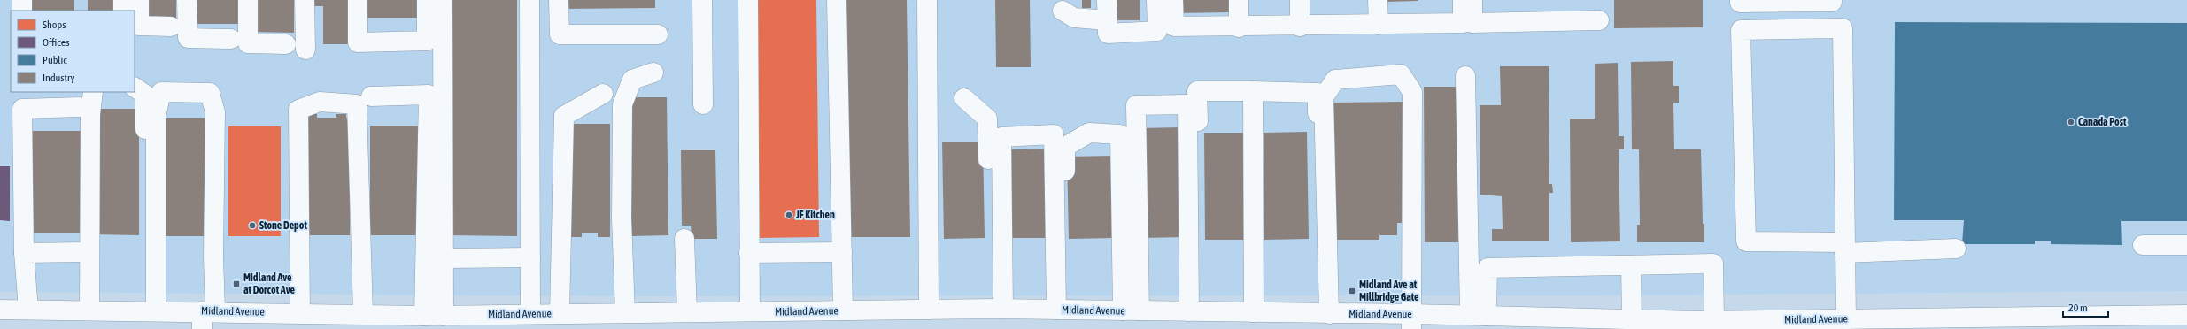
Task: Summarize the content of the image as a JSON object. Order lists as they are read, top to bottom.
{
  "streets": {
    "main road": ["Midland Avenue"]
  },
  "places": {
    "other": ["Canada Post", "JF Kitchen", "Stone Depot"],
    "transit": ["Midland Ave at Dorcot Ave", "Midland Ave at Millbridge Gate"]
  },
  "legend": [
    "Shops",
    "Offices",
    "Public",
    "Industry"
  ],
  "scale_bar": "20 m"
}
